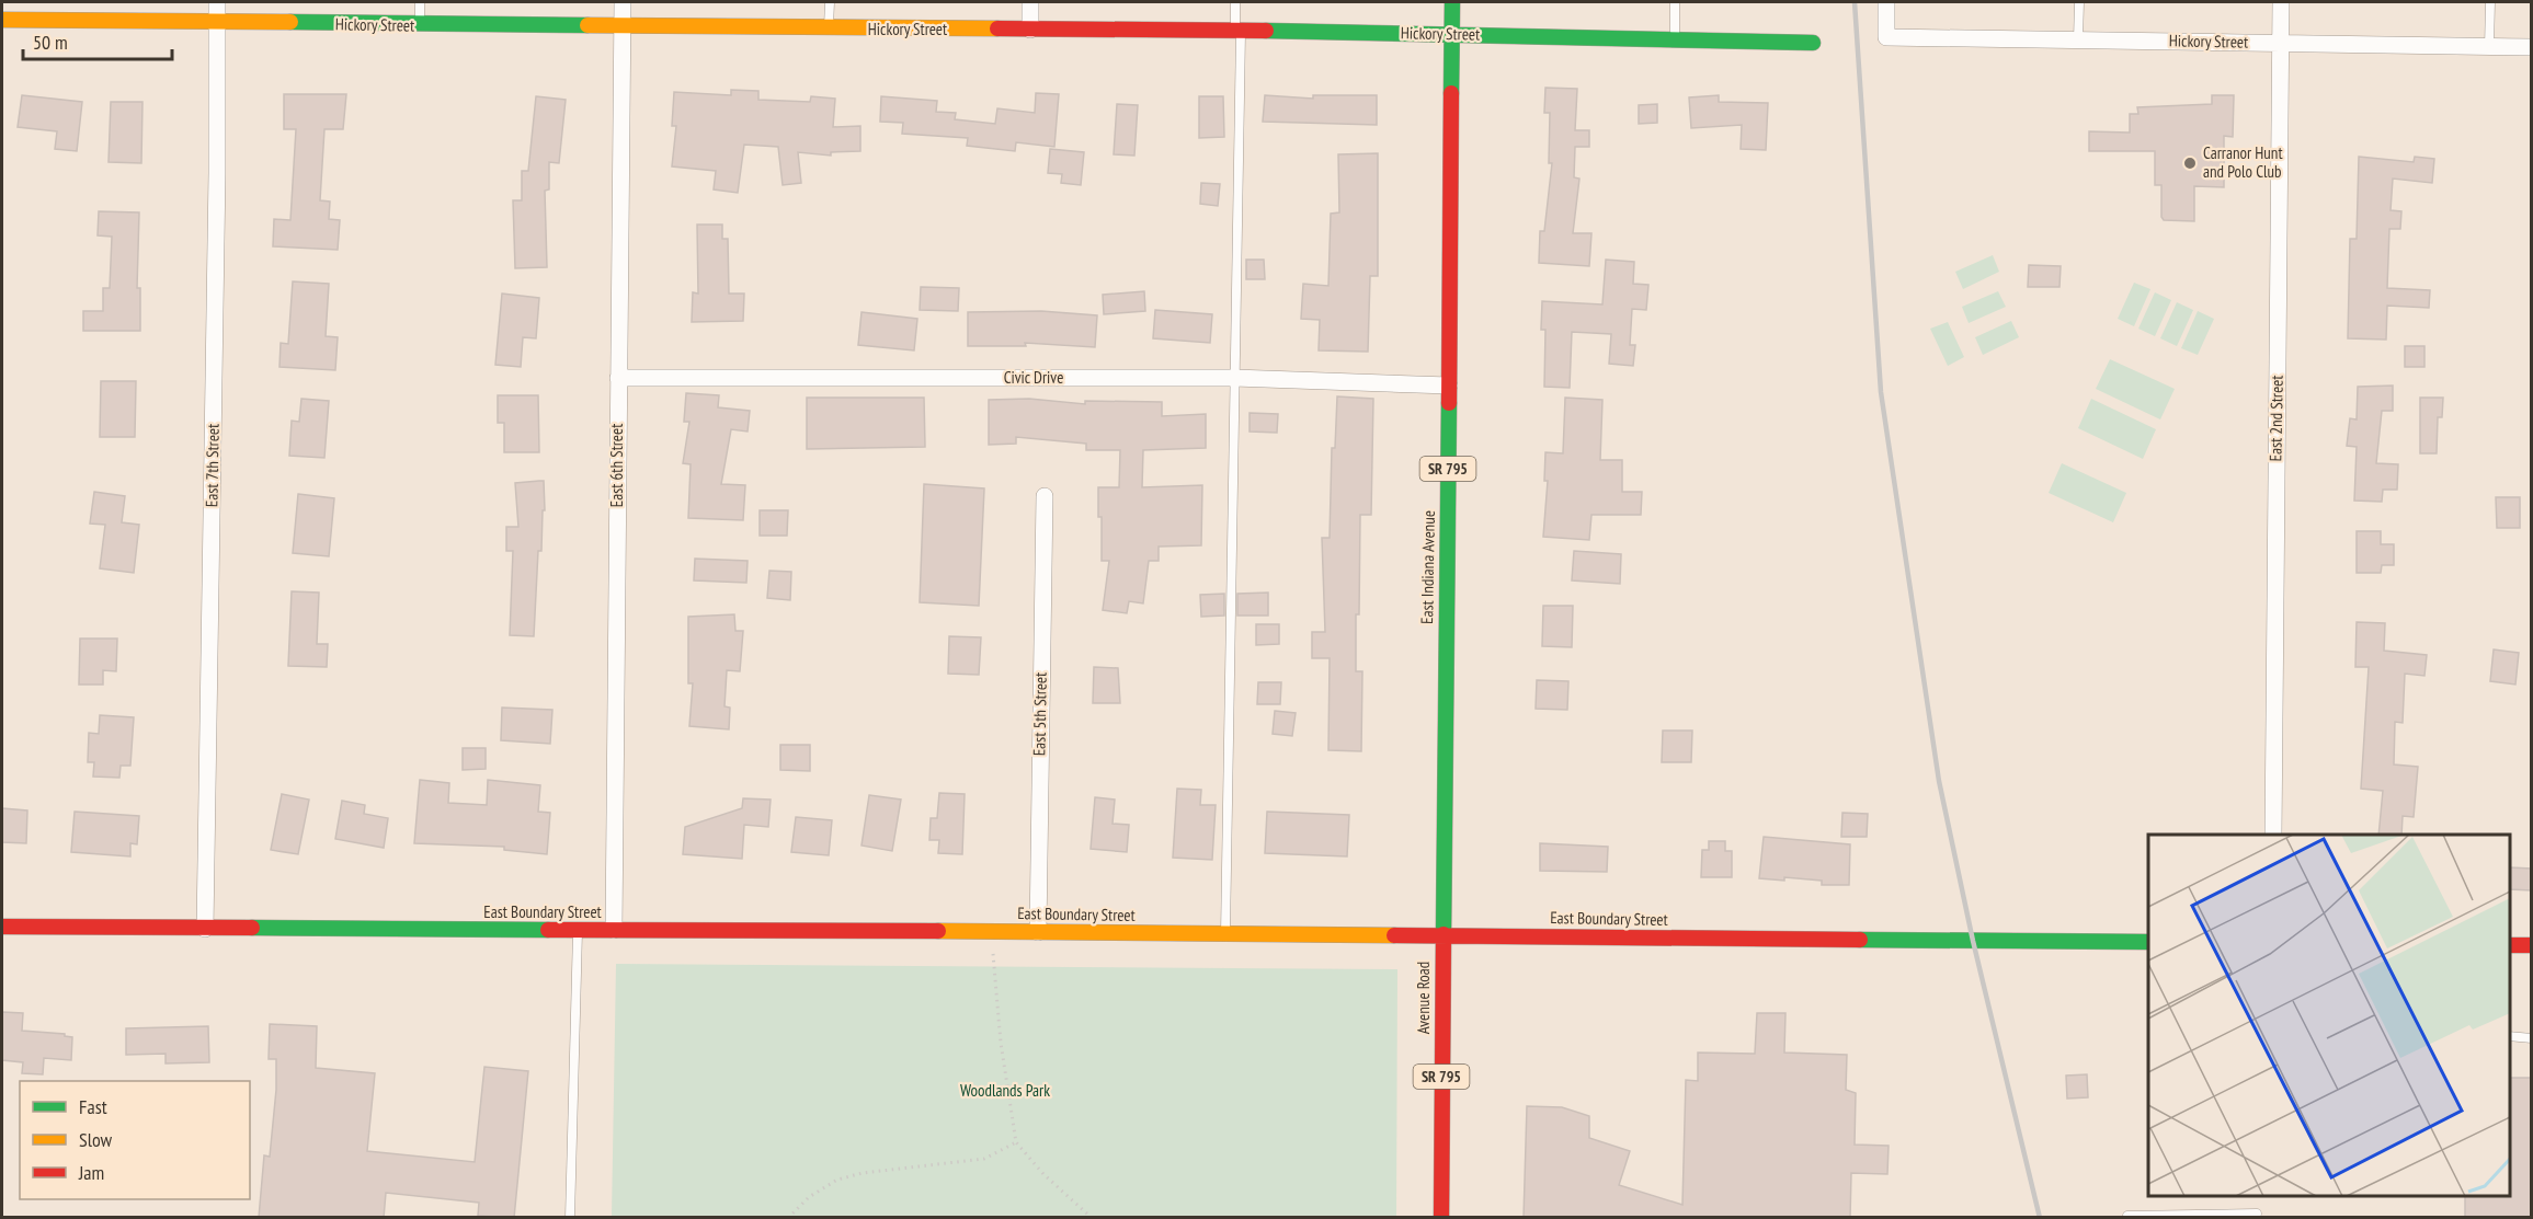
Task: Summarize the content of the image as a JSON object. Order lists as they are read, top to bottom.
{
  "streets": {
    "street": [
      "Hickory Street",
      "Civic Drive",
      "East 2nd Street",
      "East 7th Street",
      "East 6th Street",
      "SR 795",
      "East Indiana Avenue",
      "East 5th Street",
      "East Boundary Street",
      "Avenue Road"
    ]
  },
  "crossings": [
    ["Hickory Street", "East 2nd Street"],
    ["Hickory Street", "East 7th Street"],
    ["Hickory Street", "East 6th Street"],
    ["Hickory Street", "East Indiana Avenue"],
    ["Civic Drive", "East 6th Street"],
    ["Civic Drive", "East Indiana Avenue"],
    ["East 7th Street", "East Boundary Street"],
    ["East 6th Street", "East Boundary Street"],
    ["East Indiana Avenue", "East Boundary Street"],
    ["East Indiana Avenue", "Avenue Road"],
    ["East 5th Street", "East Boundary Street"],
    ["East Boundary Street", "Avenue Road"]
  ],
  "parks": ["Woodlands Park"],
  "places": ["Carranor Hunt and Polo Club"],
  "legend": ["Fast", "Slow", "Jam"],
  "scale_bar": "50 m"
}
